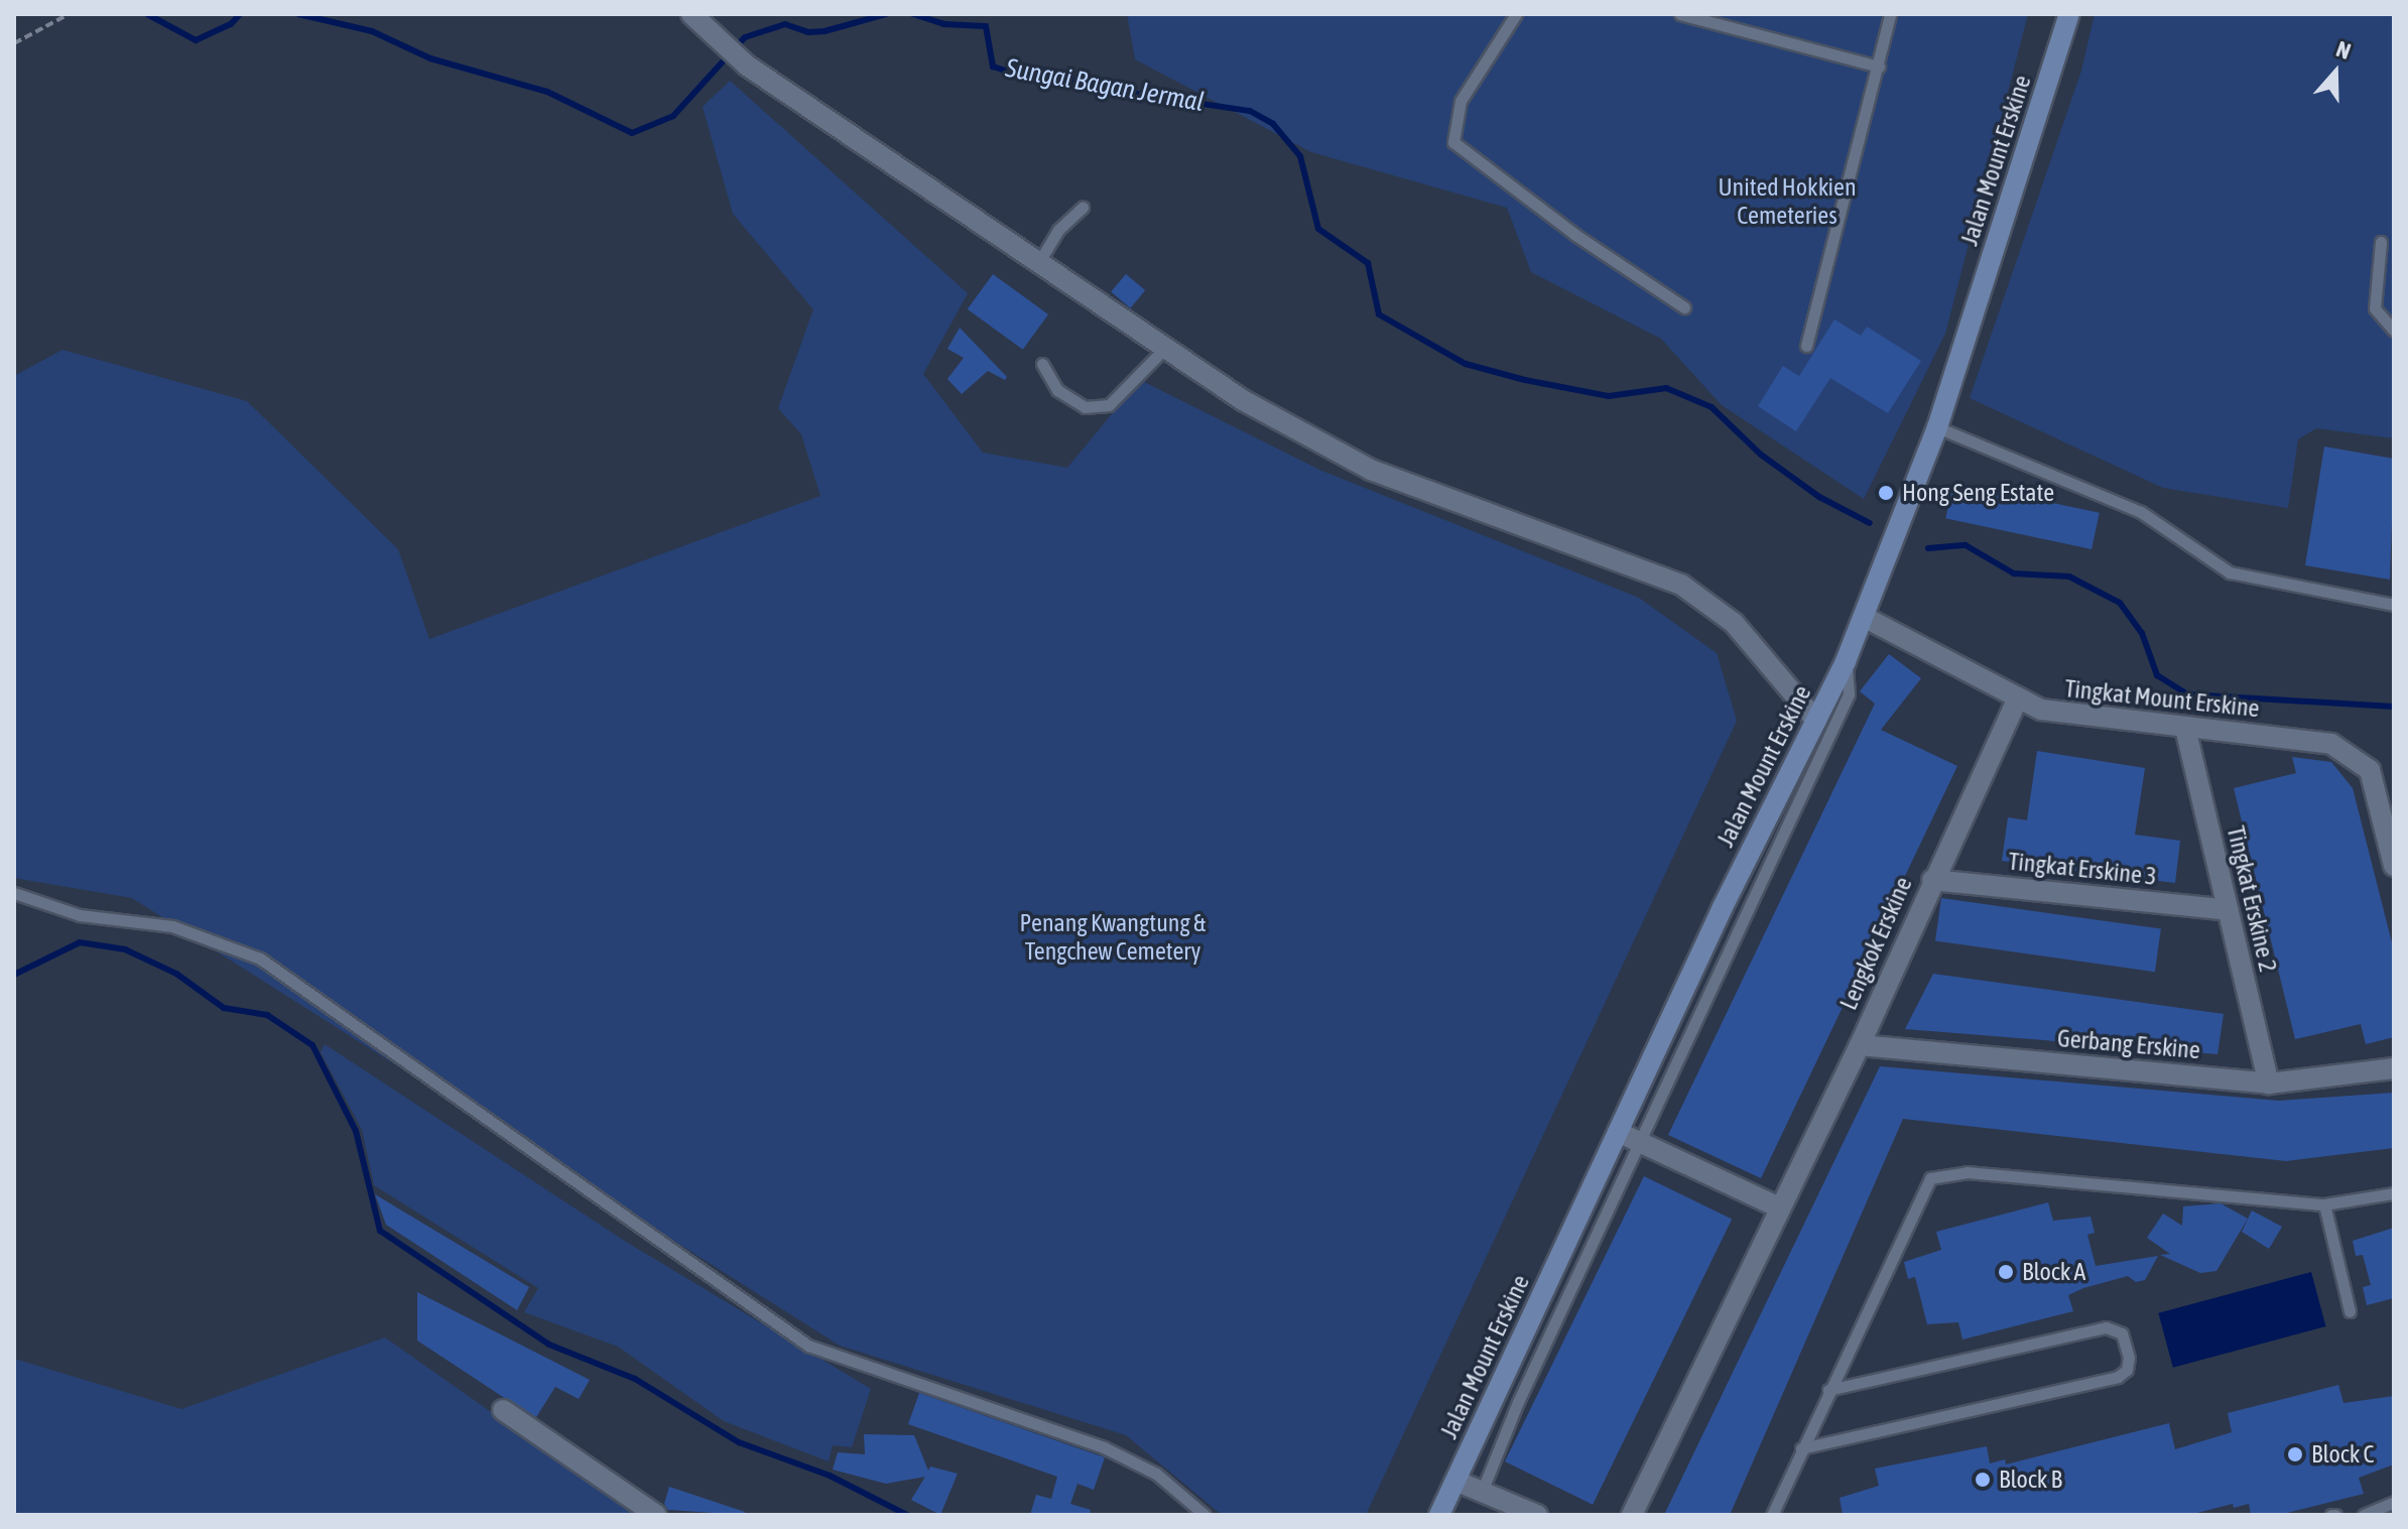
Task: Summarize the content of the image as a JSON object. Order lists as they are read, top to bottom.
{
  "streets": {
    "main road": ["Jalan Mount Erskine"],
    "street": [
      "Tingkat Mount Erskine",
      "Tingkat Erskine 3",
      "Tingkat Erskine 2",
      "Lengkok Erskine",
      "Gerbang Erskine"
    ]
  },
  "crossings": [
    ["Jalan Mount Erskine", "Tingkat Mount Erskine"],
    ["Tingkat Mount Erskine", "Tingkat Erskine 2"],
    ["Tingkat Mount Erskine", "Lengkok Erskine"],
    ["Tingkat Erskine 3", "Tingkat Erskine 2"],
    ["Tingkat Erskine 3", "Lengkok Erskine"],
    ["Tingkat Erskine 2", "Gerbang Erskine"],
    ["Lengkok Erskine", "Gerbang Erskine"]
  ],
  "water": ["Sungai Bagan Jermal"],
  "parks": ["United Hokkien Cemeteries", "Penang Kwangtung & Tengchew Cemetery"],
  "places": [
    "Hong Seng Estate",
    "Block A",
    "Block C",
    "Block B"
  ],
  "north": "top"
}
